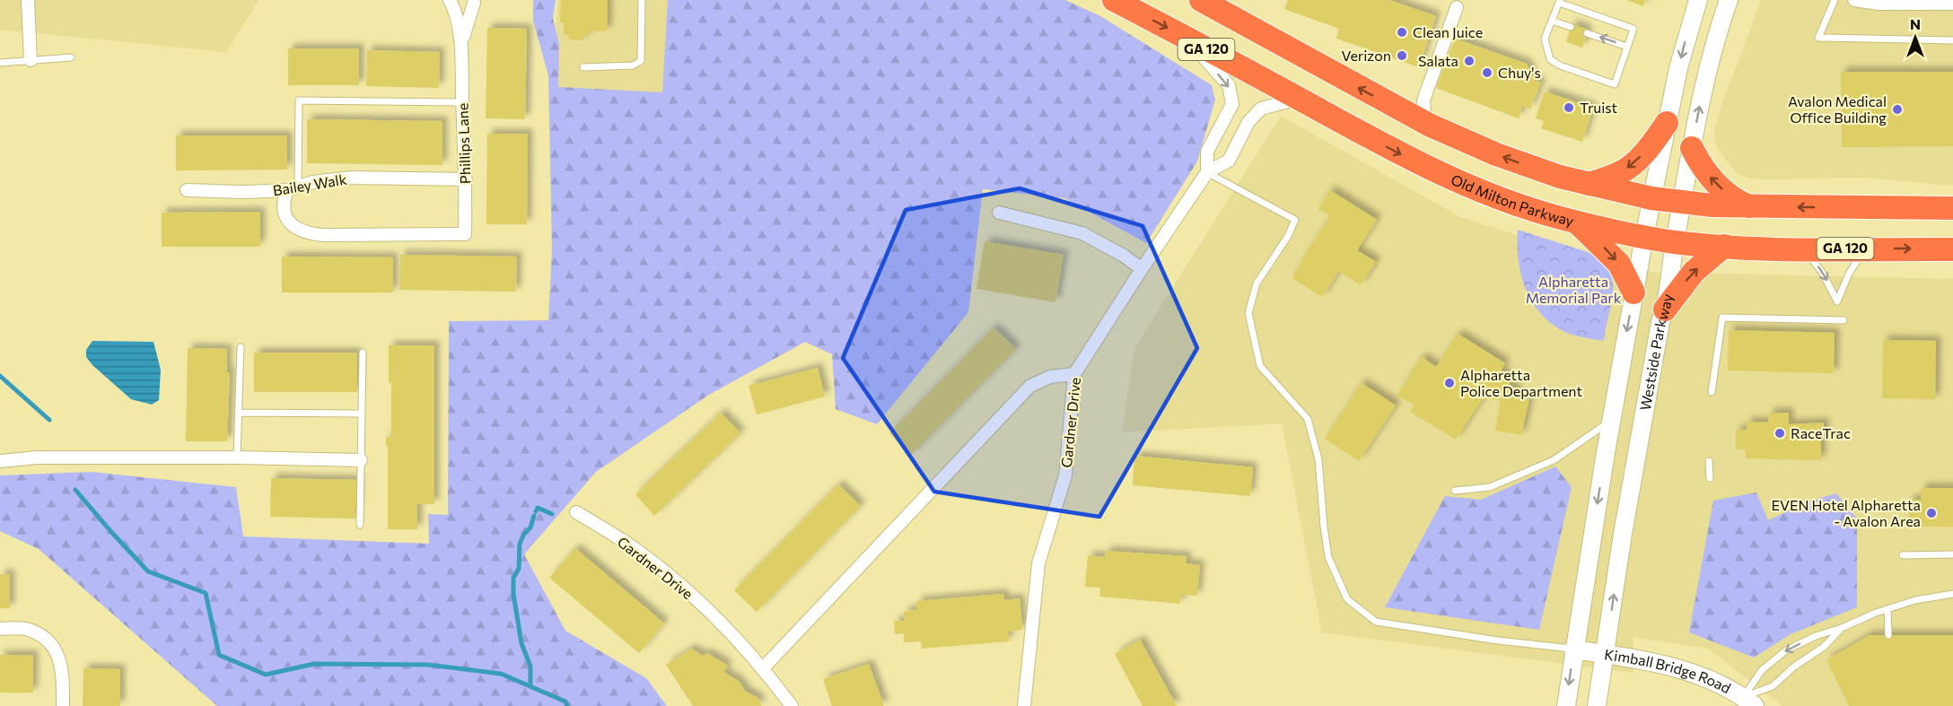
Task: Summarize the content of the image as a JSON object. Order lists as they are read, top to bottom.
{
  "streets": {
    "highway": ["GA 120", "Old Milton Parkway"],
    "main road": ["Westside Parkway", "Kimball Bridge Road"],
    "street": ["Phillips Lane", "Bailey Walk", "Gardner Drive"]
  },
  "crossings": [
    ["GA 120", "Westside Parkway"],
    ["Phillips Lane", "Bailey Walk"],
    ["Old Milton Parkway", "Westside Parkway"],
    ["Old Milton Parkway", "Gardner Drive"],
    ["Westside Parkway", "Kimball Bridge Road"]
  ],
  "parks": ["Alpharetta Memorial Park"],
  "places": [
    "Clean Juice",
    "Verizon",
    "Salata",
    "Chuy's",
    "Truist",
    "Avalon Medical Office Building",
    "Alpharetta Police Department",
    "RaceTrac",
    "EVEN Hotel Alpharetta - Avalon Area"
  ],
  "north": "top"
}
